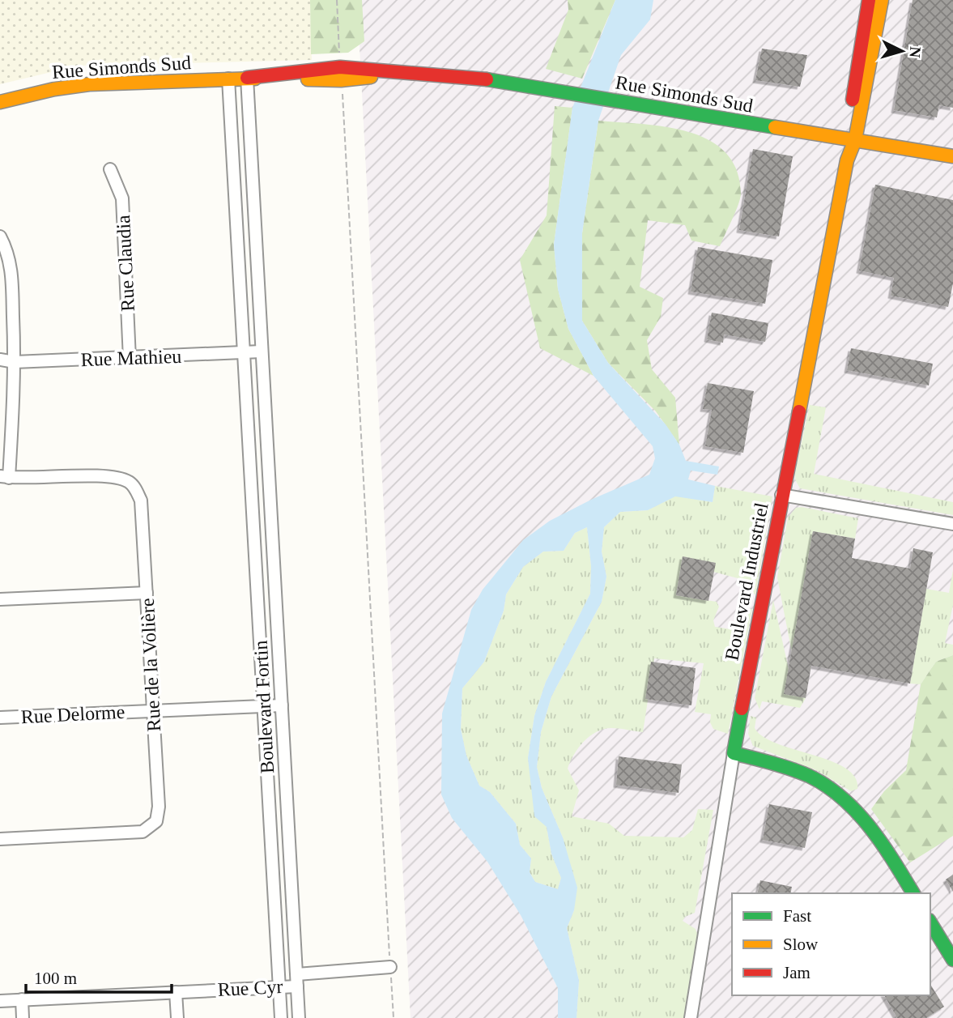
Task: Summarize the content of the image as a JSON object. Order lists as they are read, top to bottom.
{
  "streets": {
    "street": [
      "Rue Simonds Sud",
      "Rue Claudia",
      "Rue Mathieu",
      "Boulevard Industriel",
      "Rue de la Volière",
      "Boulevard Fortin",
      "Rue Delorme",
      "Rue Cyr"
    ]
  },
  "crossings": [
    ["Rue Simonds Sud", "Boulevard Industriel"],
    ["Rue Simonds Sud", "Boulevard Fortin"],
    ["Rue Claudia", "Rue Mathieu"],
    ["Rue Mathieu", "Boulevard Fortin"],
    ["Rue de la Volière", "Rue Delorme"],
    ["Boulevard Fortin", "Rue Delorme"],
    ["Boulevard Fortin", "Rue Cyr"]
  ],
  "legend": ["Fast", "Slow", "Jam"],
  "scale_bar": "100 m",
  "north": "right"
}
